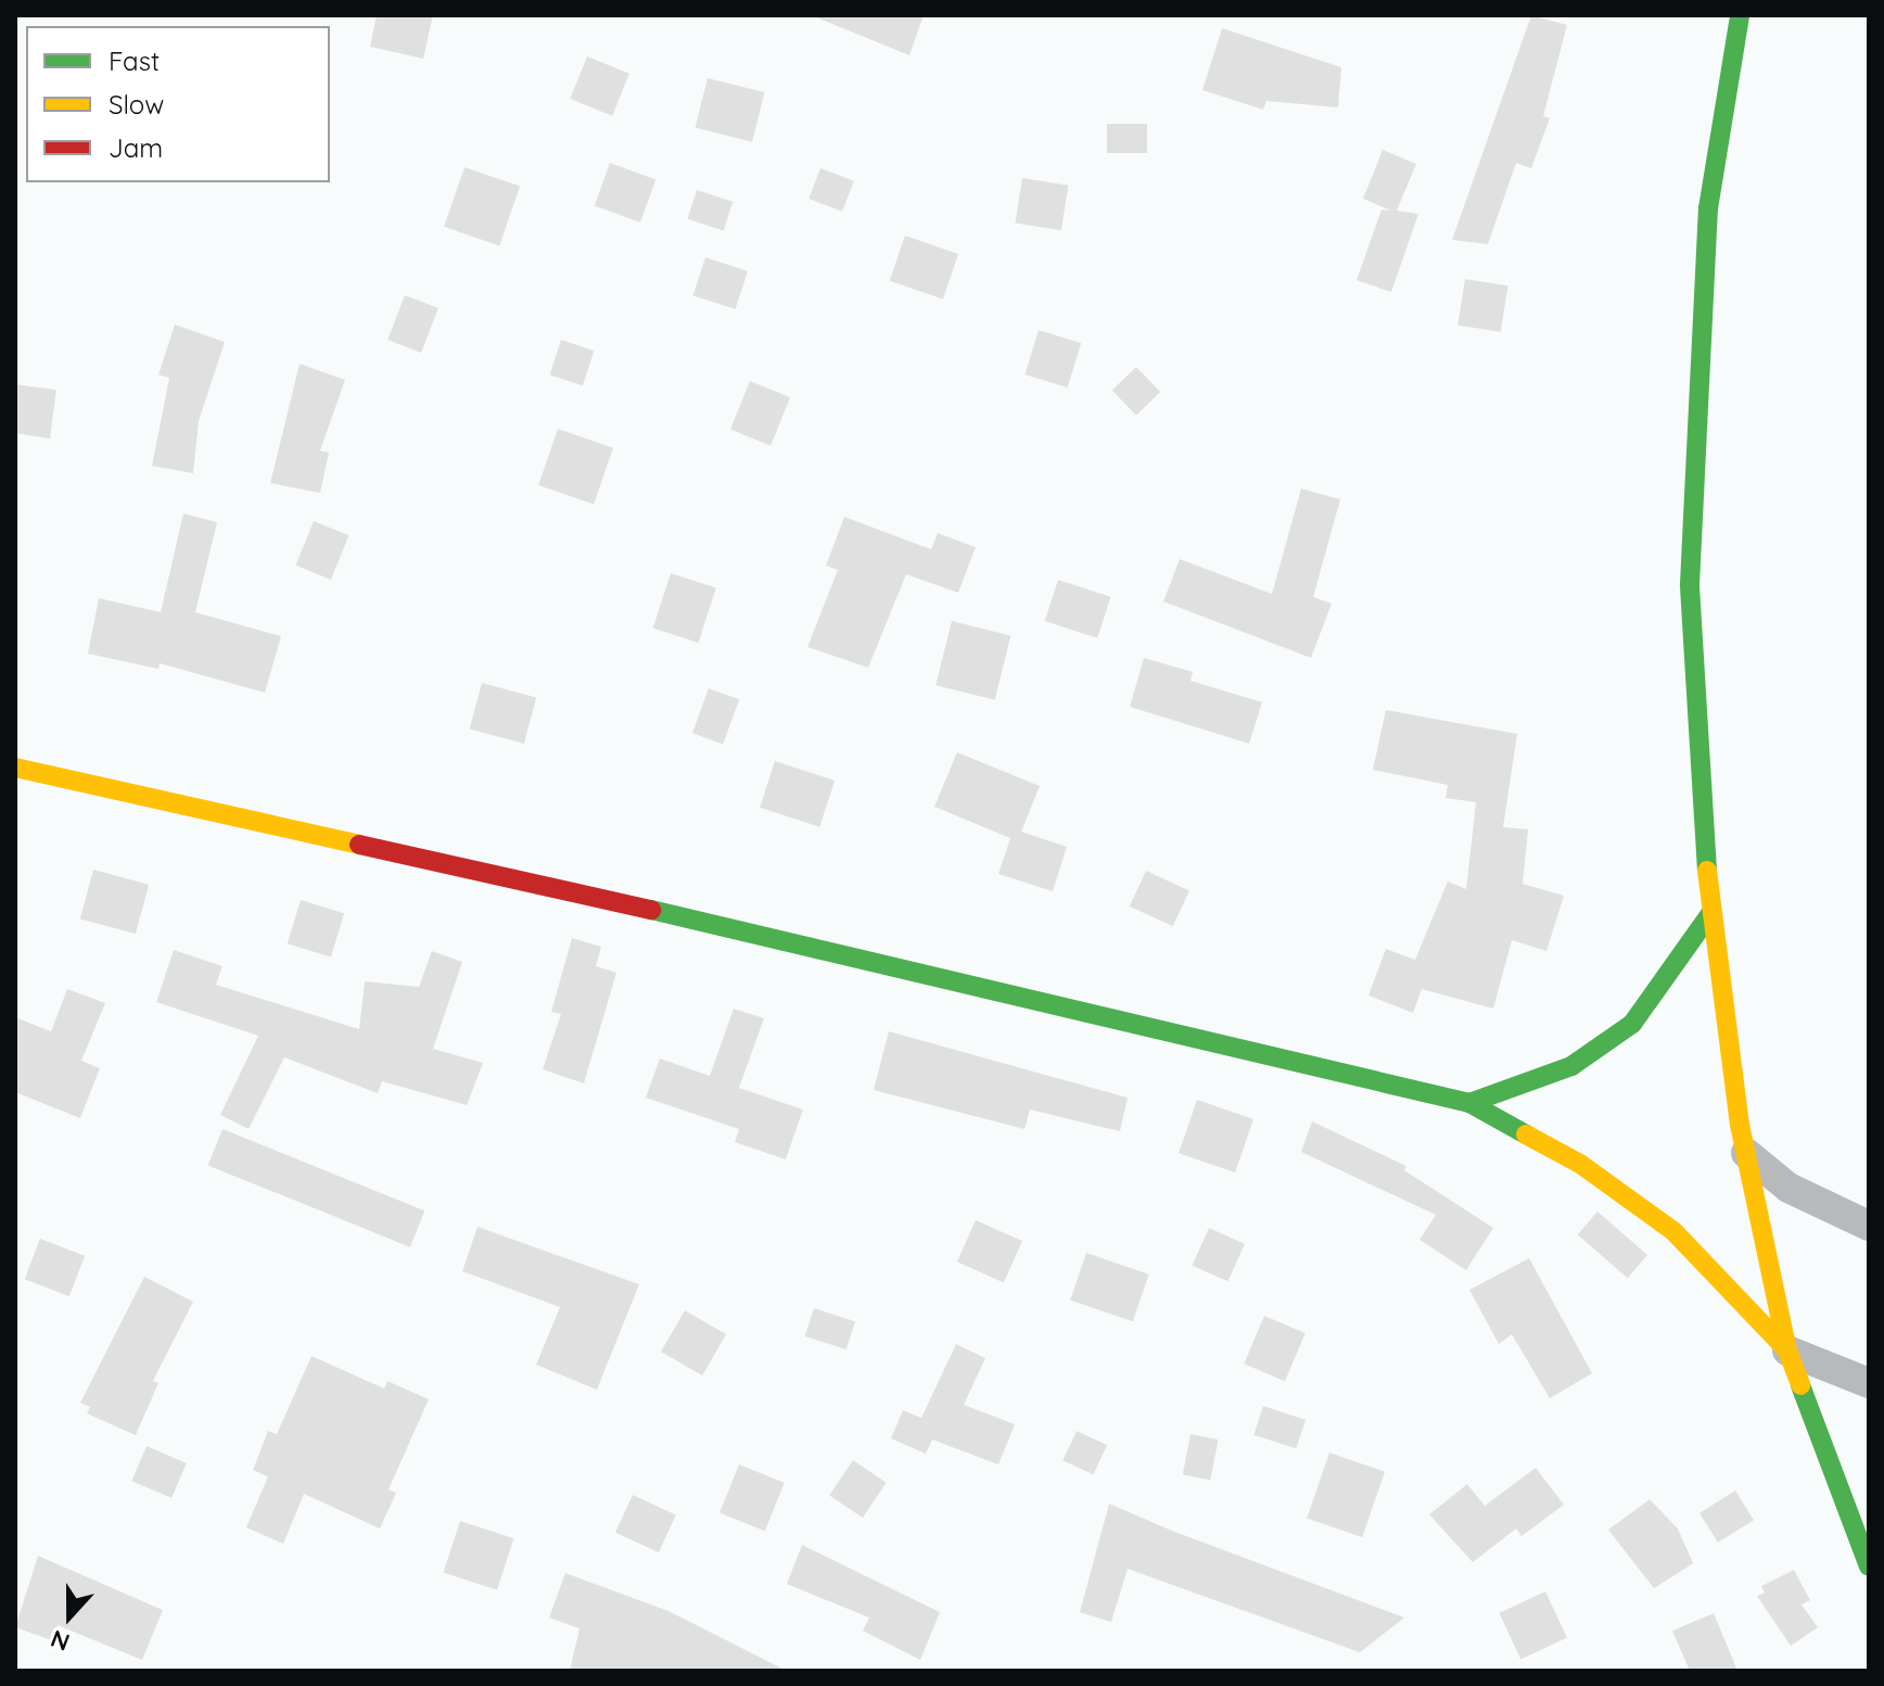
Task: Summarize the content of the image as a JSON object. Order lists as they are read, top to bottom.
{
  "legend": ["Fast", "Slow", "Jam"],
  "north": "bottom"
}
